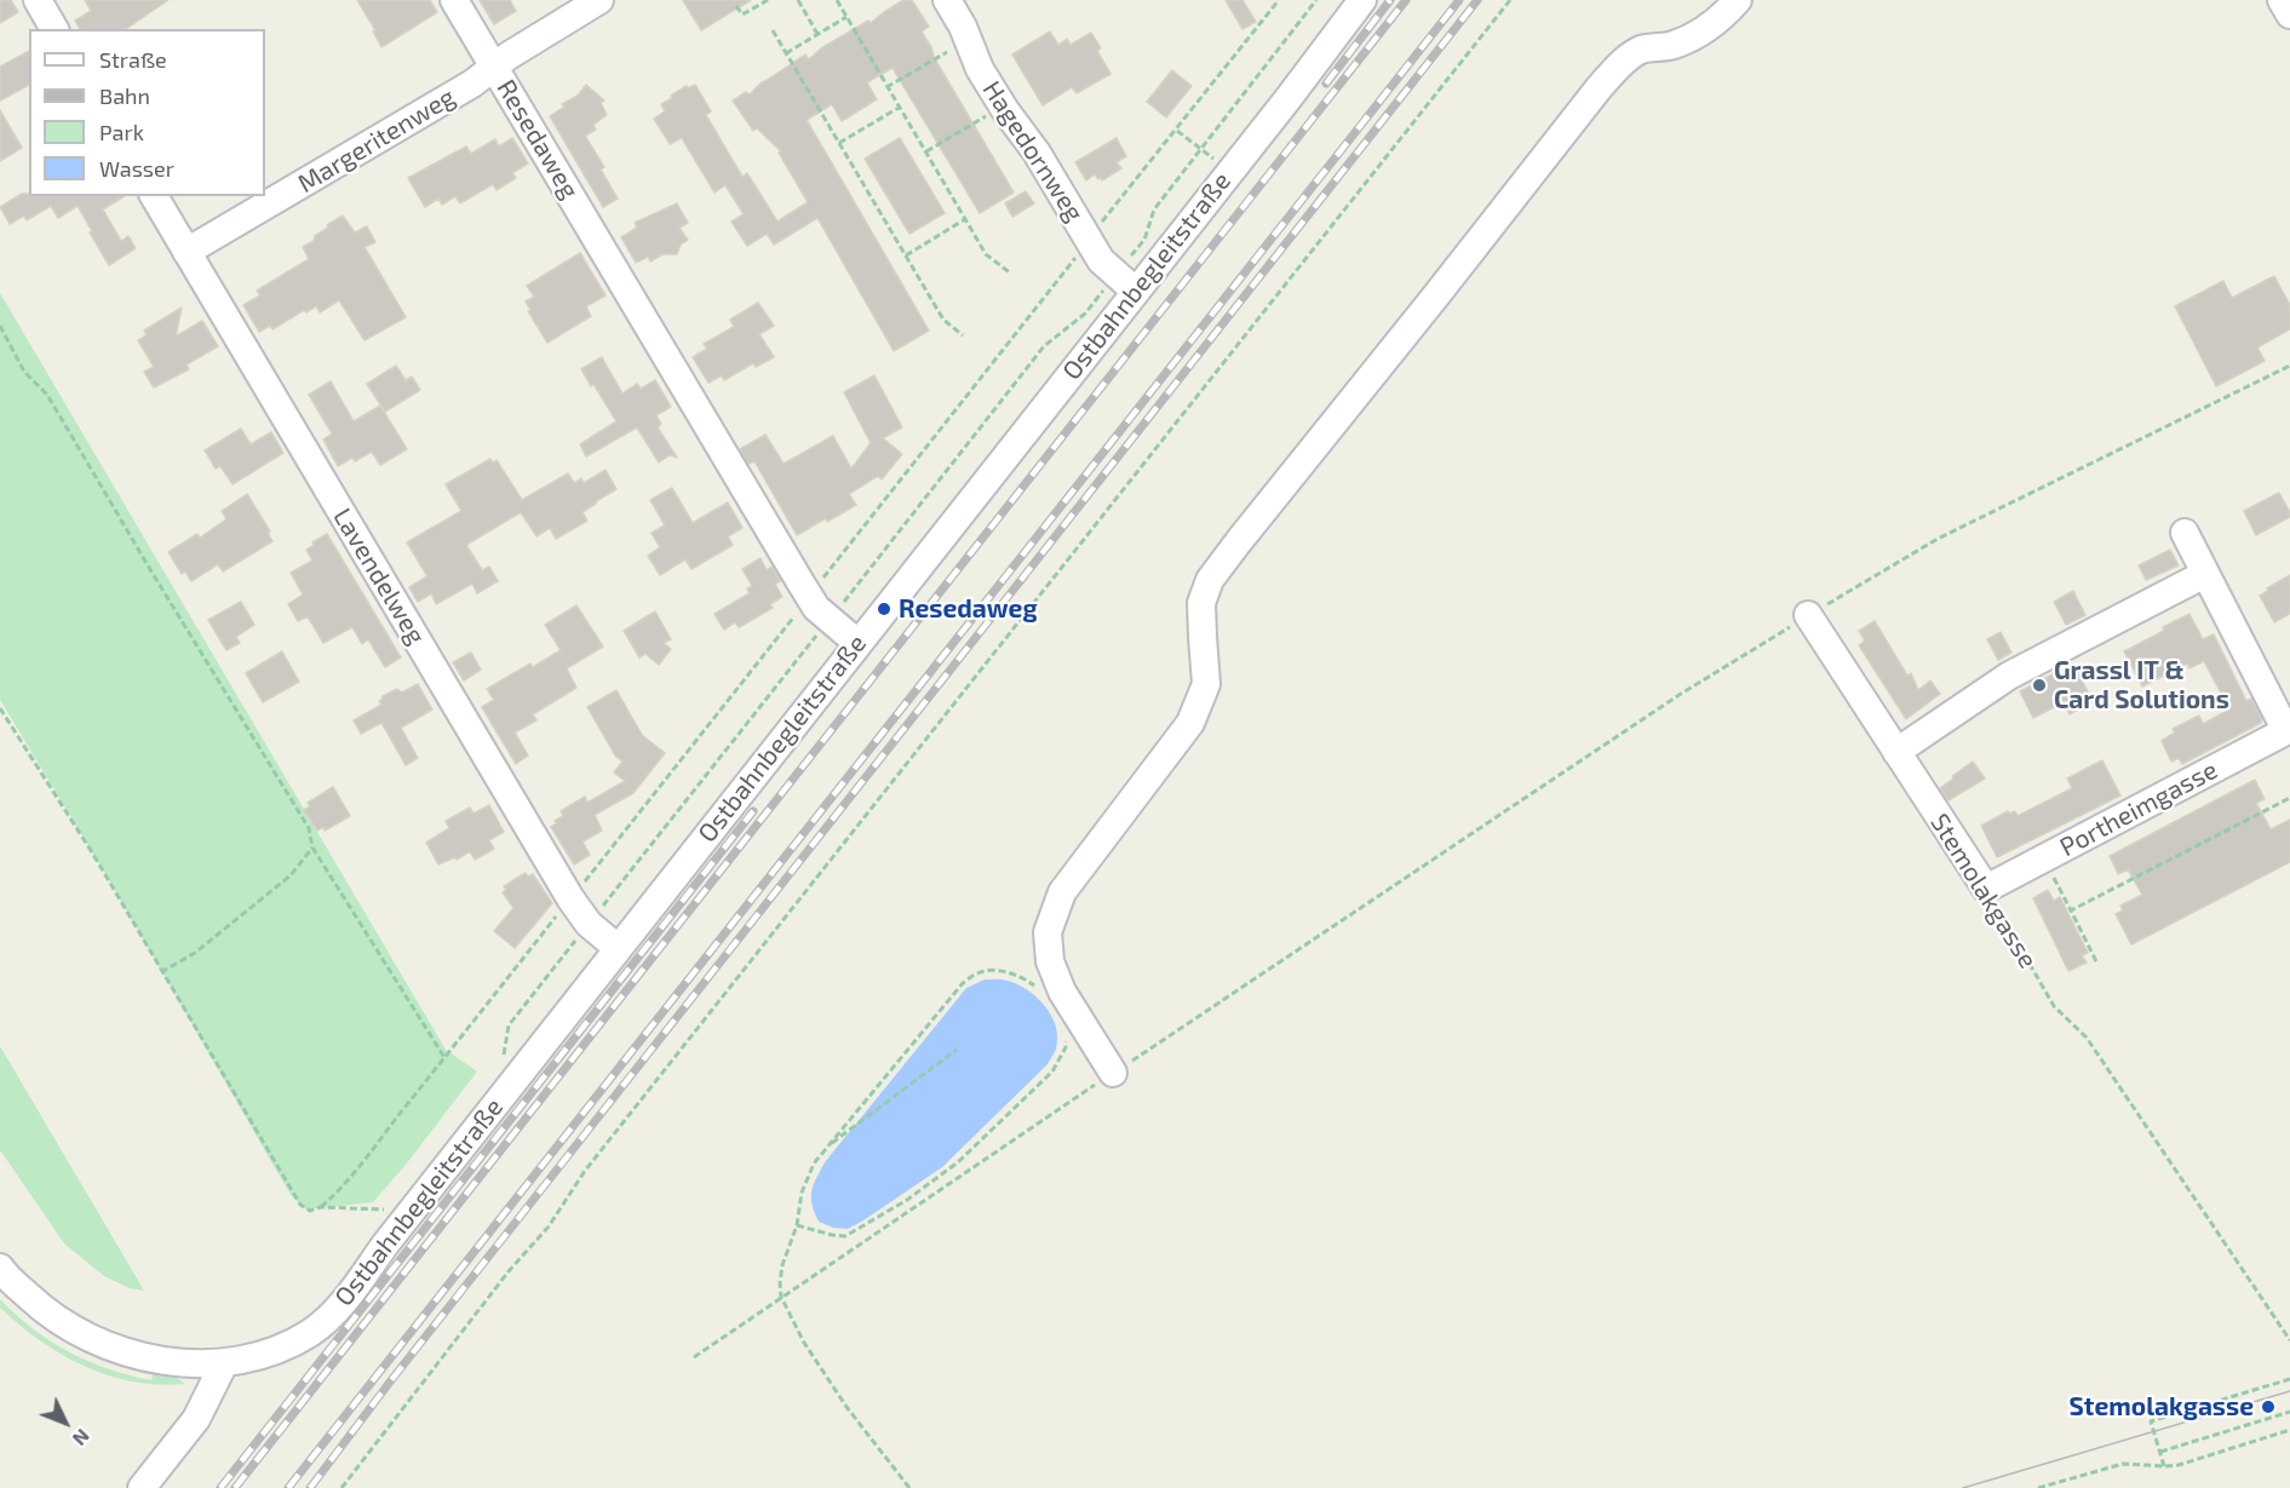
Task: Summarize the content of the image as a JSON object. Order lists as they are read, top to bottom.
{
  "streets": {
    "street": [
      "Resedaweg",
      "Margeritenweg",
      "Hagedornweg",
      "Ostbahnbegleitstraße",
      "Lavendelweg",
      "Portheimgasse",
      "Stemolakgasse"
    ]
  },
  "crossings": [
    ["Resedaweg", "Margeritenweg"],
    ["Resedaweg", "Ostbahnbegleitstraße"],
    ["Margeritenweg", "Lavendelweg"],
    ["Hagedornweg", "Ostbahnbegleitstraße"],
    ["Ostbahnbegleitstraße", "Lavendelweg"],
    ["Portheimgasse", "Stemolakgasse"]
  ],
  "places": ["Resedaweg", "Grassl IT & Card Solutions", "Stemolakgasse"],
  "legend": [
    "Straße",
    "Bahn",
    "Park",
    "Wasser"
  ],
  "north": "bottom right"
}
